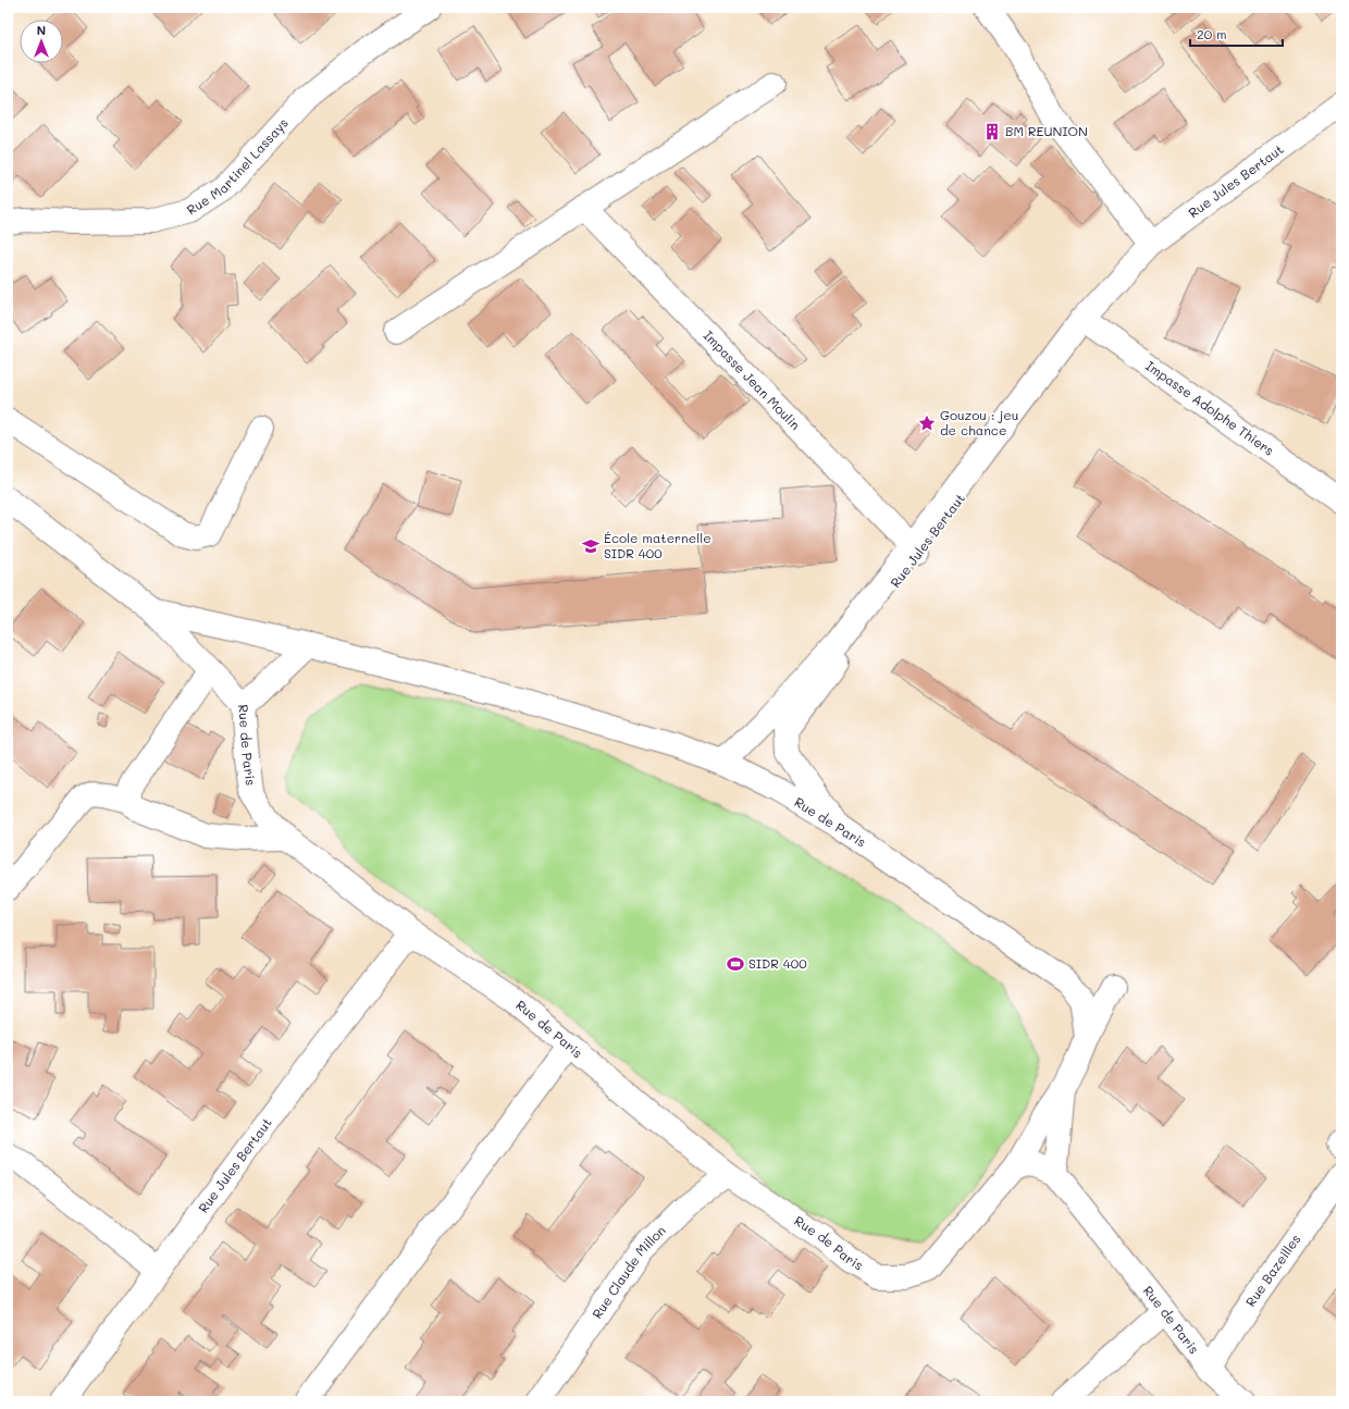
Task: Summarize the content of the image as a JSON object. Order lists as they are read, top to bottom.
{
  "streets": {
    "street": [
      "Rue Martinel Lassays",
      "Rue Jules Bertaut",
      "Impasse Jean Moulin",
      "Impasse Adolphe Thiers",
      "Rue de Paris",
      "Rue Bazeilles",
      "Rue Claude Millon"
    ]
  },
  "crossings": [
    ["Rue Jules Bertaut", "Impasse Jean Moulin"],
    ["Rue Jules Bertaut", "Impasse Adolphe Thiers"],
    ["Rue Jules Bertaut", "Rue de Paris"],
    ["Rue de Paris", "Rue Bazeilles"],
    ["Rue de Paris", "Rue Claude Millon"]
  ],
  "places": {
    "building": ["BM REUNION"],
    "place": ["Gouzou : jeu de chance"],
    "school or university": ["École maternelle SIDR 400"],
    "sports": ["SIDR 400"]
  },
  "scale_bar": "20 m",
  "north": "top"
}
